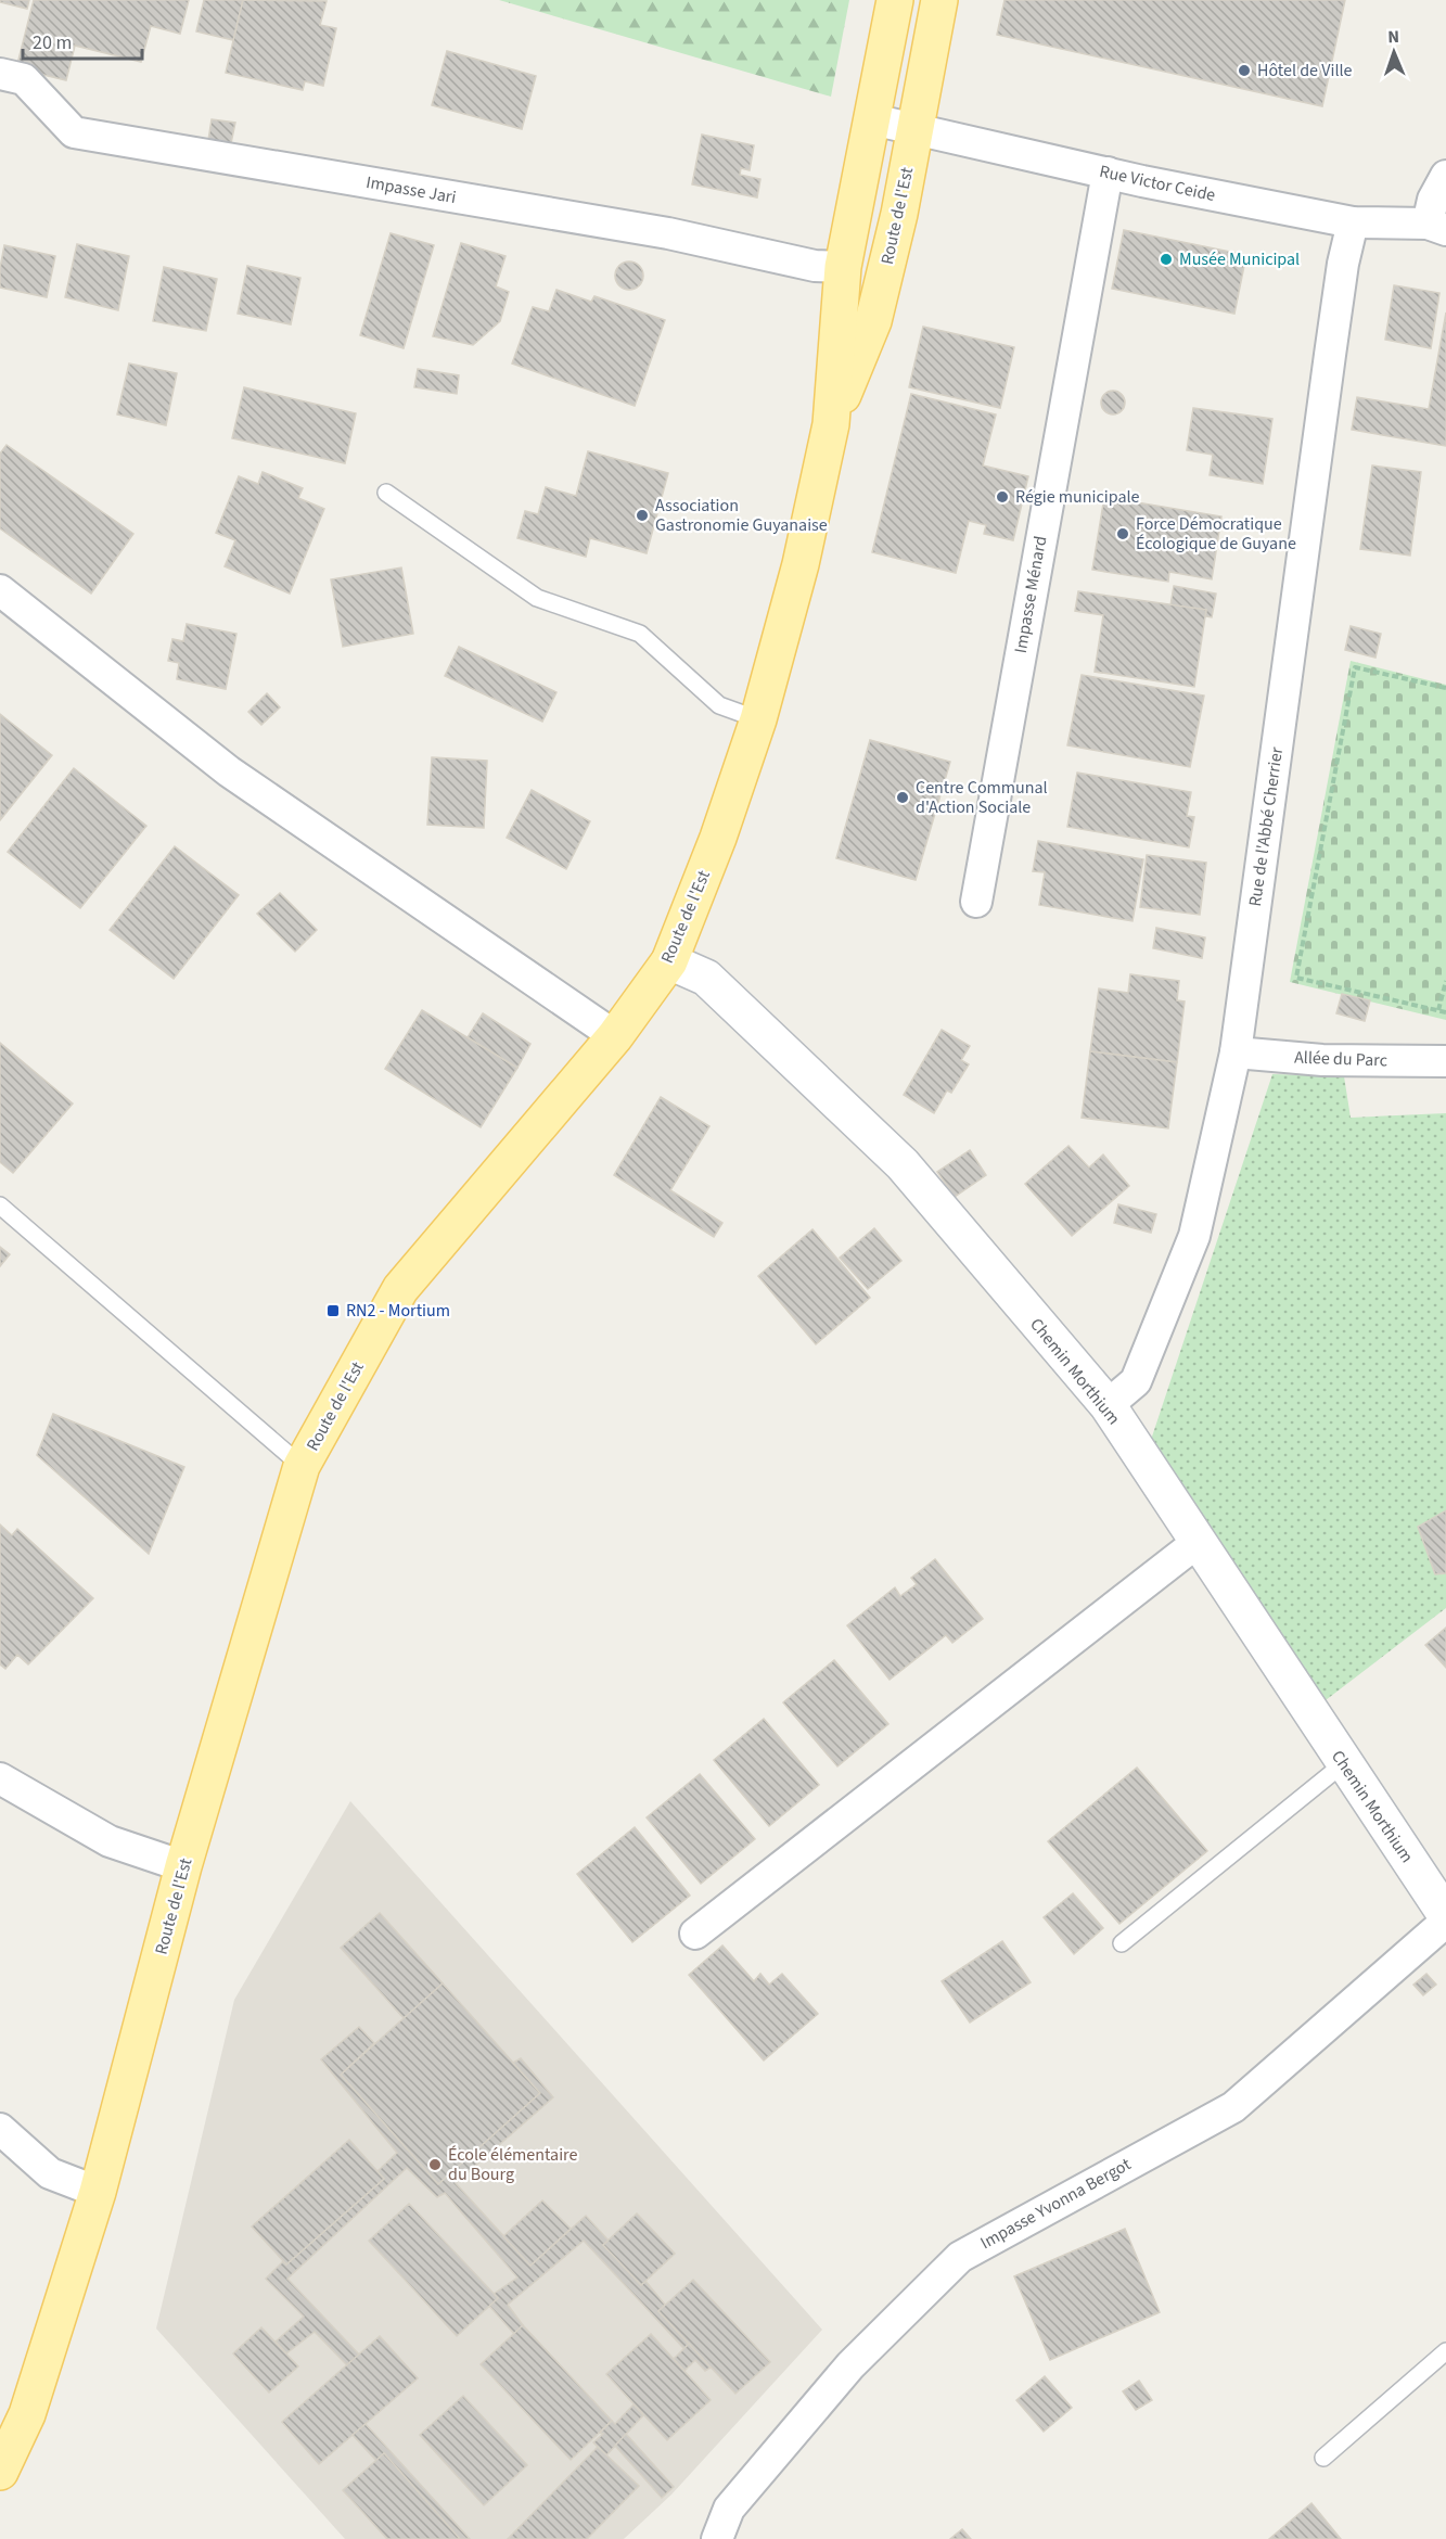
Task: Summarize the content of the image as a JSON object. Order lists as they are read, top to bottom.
{
  "streets": {
    "main road": ["Route de l'Est"],
    "street": [
      "Rue Victor Ceide",
      "Impasse Jari",
      "Impasse Ménard",
      "Rue de l'Abbé Cherrier",
      "Allée du Parc",
      "Chemin Morthium",
      "Impasse Yvonna Bergot"
    ]
  },
  "crossings": [
    ["Rue Victor Ceide", "Route de l'Est"],
    ["Rue Victor Ceide", "Impasse Ménard"],
    ["Rue Victor Ceide", "Rue de l'Abbé Cherrier"],
    ["Impasse Jari", "Route de l'Est"],
    ["Route de l'Est", "Chemin Morthium"],
    ["Rue de l'Abbé Cherrier", "Allée du Parc"],
    ["Rue de l'Abbé Cherrier", "Chemin Morthium"]
  ],
  "places": {
    "other": [
      "Hôtel de Ville",
      "Musée Municipal",
      "Régie municipale",
      "Association Gastronomie Guyanaise",
      "Force Démocratique Écologique de Guyane",
      "Centre Communal d'Action Sociale",
      "École élémentaire du Bourg"
    ],
    "transit": ["RN2 - Mortium"]
  },
  "scale_bar": "20 m",
  "north": "top"
}
